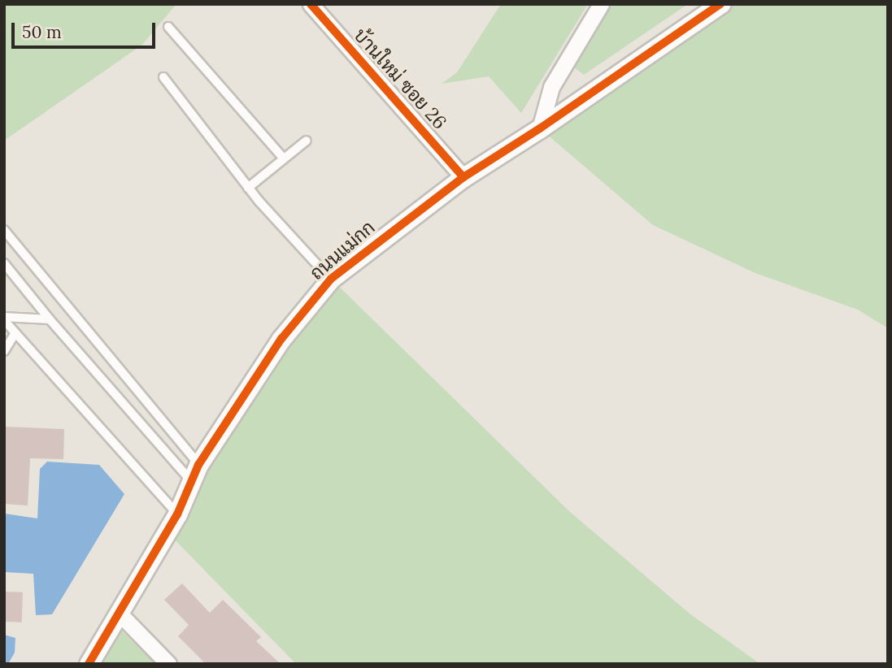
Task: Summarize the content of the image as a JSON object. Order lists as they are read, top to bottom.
{
  "streets": {
    "street": ["บ้านใหม่ ซอย 26", "ถนนแม่กก"]
  },
  "crossings": [
    ["บ้านใหม่ ซอย 26", "ถนนแม่กก"]
  ],
  "scale_bar": "50 m"
}
